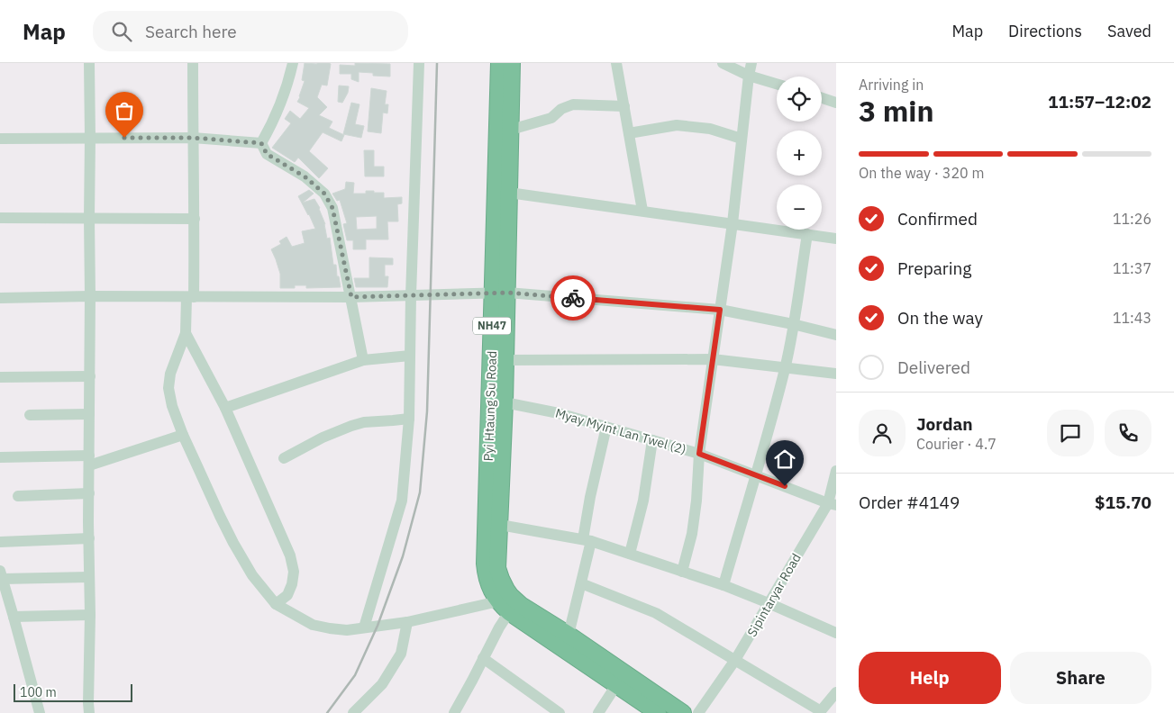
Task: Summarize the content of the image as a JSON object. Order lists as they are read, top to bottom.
{
  "streets": {
    "highway": ["NH47", "Pyi Htaung Su Road"],
    "street": ["Myay Myint Lan Twel (2)", "Sipintaryar Road"]
  },
  "crossings": [
    ["NH47", "Pyi Htaung Su Road"],
    ["Pyi Htaung Su Road", "Myay Myint Lan Twel (2)"],
    ["Myay Myint Lan Twel (2)", "Sipintaryar Road"]
  ],
  "scale_bar": "100 m",
  "page": {
    "header": "Map",
    "search": "Search here",
    "nav": ["Map", "Directions", "Saved"],
    "heading": ["3 min", "Arriving in", "11:57–12:02"],
    "panel": [
      "Jordan",
      "Courier · 4.7",
      "Order #4149",
      "$15.70"
    ],
    "map_buttons": ["+", "−"],
    "bar": "On the way · 320 m",
    "list": [
      ["Confirmed", "11:26"],
      ["Preparing", "11:37"],
      ["On the way", "11:43"],
      "Delivered"
    ],
    "buttons": ["Help", "Share"],
    "scale": "100 m"
  }
}
